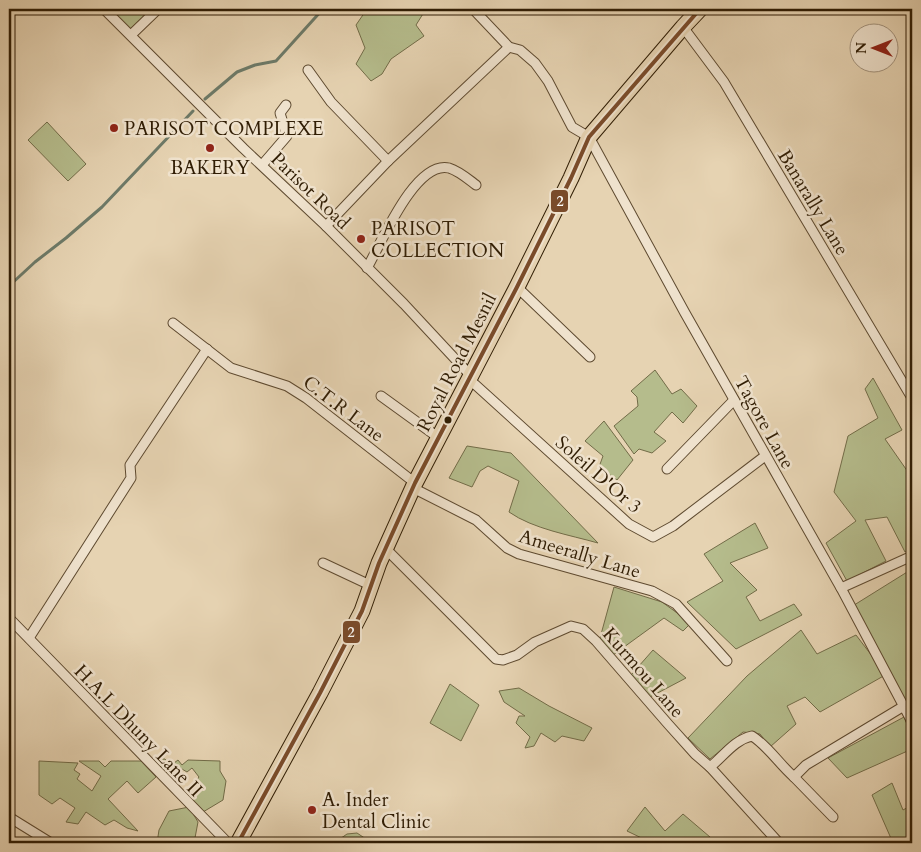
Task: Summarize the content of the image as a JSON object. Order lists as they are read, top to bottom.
{
  "streets": {
    "main road": ["Royal Road Mesnil"],
    "street": [
      "Parisot Road",
      "Banarally Lane",
      "C.T.R Lane",
      "Tagore Lane",
      "Soleil D'Or 3",
      "Ameerally Lane",
      "Kurmou Lane",
      "H.A.L Dhuny Lane II"
    ]
  },
  "crossings": [
    ["Parisot Road", "Royal Road Mesnil"],
    ["Parisot Road", "Soleil D'Or 3"],
    ["Banarally Lane", "Royal Road Mesnil"],
    ["Royal Road Mesnil", "C.T.R Lane"],
    ["Royal Road Mesnil", "Tagore Lane"],
    ["Royal Road Mesnil", "Soleil D'Or 3"],
    ["Royal Road Mesnil", "Ameerally Lane"],
    ["Royal Road Mesnil", "Kurmou Lane"],
    ["C.T.R Lane", "Ameerally Lane"],
    ["Tagore Lane", "Soleil D'Or 3"]
  ],
  "places": [
    "PARISOT COMPLEXE",
    "BAKERY",
    "PARISOT COLLECTION",
    "A. Inder Dental Clinic"
  ],
  "lines": ["transit line 2"],
  "north": "left"
}
